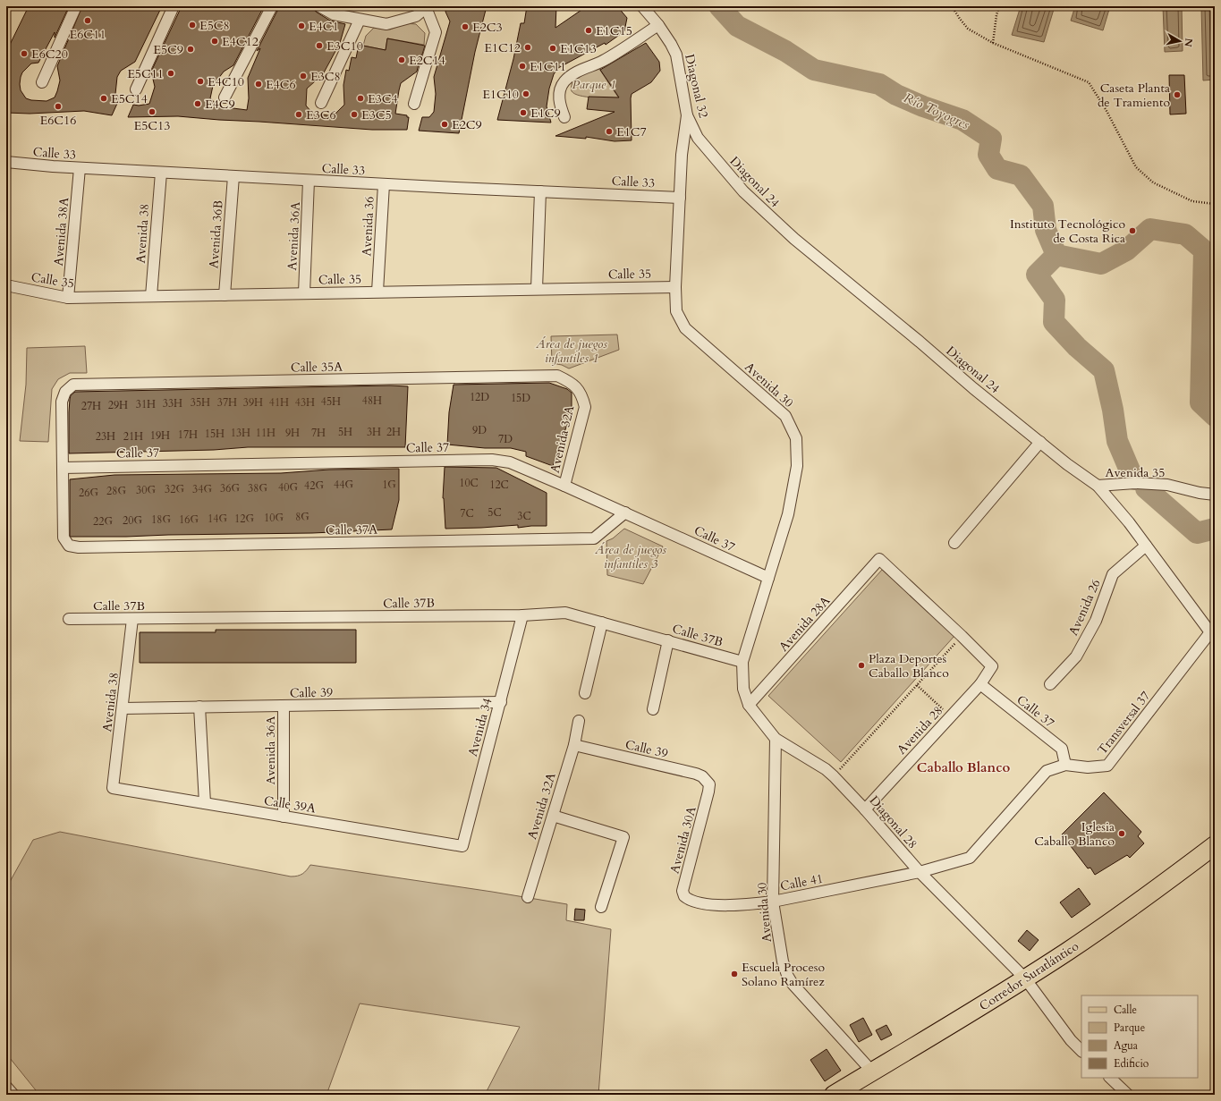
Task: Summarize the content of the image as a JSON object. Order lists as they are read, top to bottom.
{
  "streets": {
    "main road": ["Corredor Suratlántico"],
    "street": [
      "Diagonal 32",
      "Calle 33",
      "Diagonal 24",
      "Avenida 36",
      "Avenida 38A",
      "Avenida 38",
      "Avenida 36B",
      "Avenida 36A",
      "Calle 35",
      "Calle 35A",
      "Avenida 30",
      "Avenida 32A",
      "Calle 37",
      "Avenida 35",
      "Calle 37A",
      "Calle 37B",
      "Avenida 26",
      "Avenida 28A",
      "Calle 39",
      "Transversal 37",
      "Avenida 34",
      "Avenida 28",
      "Calle 39A",
      "Diagonal 28",
      "Avenida 30A",
      "Calle 41"
    ]
  },
  "crossings": [
    ["Diagonal 32", "Diagonal 24"],
    ["Diagonal 32", "Avenida 30"],
    ["Calle 33", "Avenida 36"],
    ["Calle 33", "Avenida 38A"],
    ["Calle 33", "Avenida 38"],
    ["Calle 33", "Avenida 36B"],
    ["Calle 33", "Avenida 36A"],
    ["Calle 33", "Avenida 30"],
    ["Diagonal 24", "Avenida 35"],
    ["Diagonal 24", "Avenida 26"],
    ["Diagonal 24", "Transversal 37"],
    ["Avenida 36", "Calle 35"],
    ["Avenida 38A", "Calle 35"],
    ["Avenida 38", "Calle 35"],
    ["Avenida 38", "Calle 37B"],
    ["Avenida 38", "Calle 39"],
    ["Avenida 38", "Calle 39A"],
    ["Avenida 36B", "Calle 35"],
    ["Avenida 36A", "Calle 35"],
    ["Avenida 36A", "Calle 39"],
    ["Avenida 36A", "Calle 39A"],
    ["Calle 35", "Avenida 30"],
    ["Calle 35A", "Avenida 32A"],
    ["Calle 35A", "Calle 37"],
    ["Calle 35A", "Calle 37A"],
    ["Avenida 30", "Calle 37"],
    ["Avenida 30", "Calle 37B"],
    ["Avenida 30", "Diagonal 28"],
    ["Avenida 30", "Calle 41"],
    ["Avenida 30", "Corredor Suratlántico"],
    ["Avenida 32A", "Calle 37"],
    ["Avenida 32A", "Calle 39"],
    ["Calle 37", "Calle 37A"],
    ["Calle 37", "Transversal 37"],
    ["Calle 37", "Avenida 28"],
    ["Calle 37B", "Avenida 34"],
    ["Avenida 28A", "Avenida 28"],
    ["Avenida 28A", "Diagonal 28"],
    ["Calle 39", "Avenida 34"],
    ["Calle 39", "Avenida 30A"],
    ["Transversal 37", "Diagonal 28"],
    ["Transversal 37", "Calle 41"],
    ["Avenida 34", "Calle 39A"],
    ["Avenida 28", "Diagonal 28"],
    ["Diagonal 28", "Calle 41"],
    ["Diagonal 28", "Corredor Suratlántico"],
    ["Avenida 30A", "Calle 41"]
  ],
  "districts": ["Caballo Blanco"],
  "water": ["Río Toyogres"],
  "parks": ["Parque 1", "Área de juegos infantiles 1", "Área de juegos infantiles 3"],
  "places": [
    "E6C11",
    "E5C8",
    "E4C1",
    "E2C3",
    "E1C15",
    "E4C12",
    "E3C10",
    "E1C12",
    "E1C13",
    "E5C9",
    "E6C20",
    "E2C14",
    "E1C11",
    "E5C11",
    "E3C8",
    "E4C10",
    "E4C6",
    "E1C10",
    "Caseta Planta de Tramiento",
    "E5C14",
    "E3C4",
    "E4C9",
    "E6C16",
    "E5C13",
    "E1C9",
    "E3C6",
    "E3C5",
    "E2C9",
    "E1C7",
    "Instituto Tecnológico de Costa Rica",
    "Plaza Deportes Caballo Blanco",
    "Iglesia Caballo Blanco",
    "Escuela Proceso Solano Ramírez"
  ],
  "house_numbers": [
    "12D",
    "15D",
    "48H",
    "45H",
    "35H",
    "37H",
    "39H",
    "41H",
    "43H",
    "33H",
    "31H",
    "29H",
    "27H",
    "9D",
    "5H",
    "3H",
    "2H",
    "13H",
    "11H",
    "9H",
    "7H",
    "15H",
    "17H",
    "19H",
    "23H",
    "21H",
    "7D",
    "10C",
    "44G",
    "1G",
    "12C",
    "42G",
    "40G",
    "36G",
    "38G",
    "32G",
    "34G",
    "30G",
    "28G",
    "26G",
    "5C",
    "7C",
    "3C",
    "8G",
    "10G",
    "14G",
    "12G",
    "18G",
    "16G",
    "20G",
    "22G"
  ],
  "legend": [
    "Calle",
    "Parque",
    "Agua",
    "Edificio"
  ],
  "north": "right"
}
